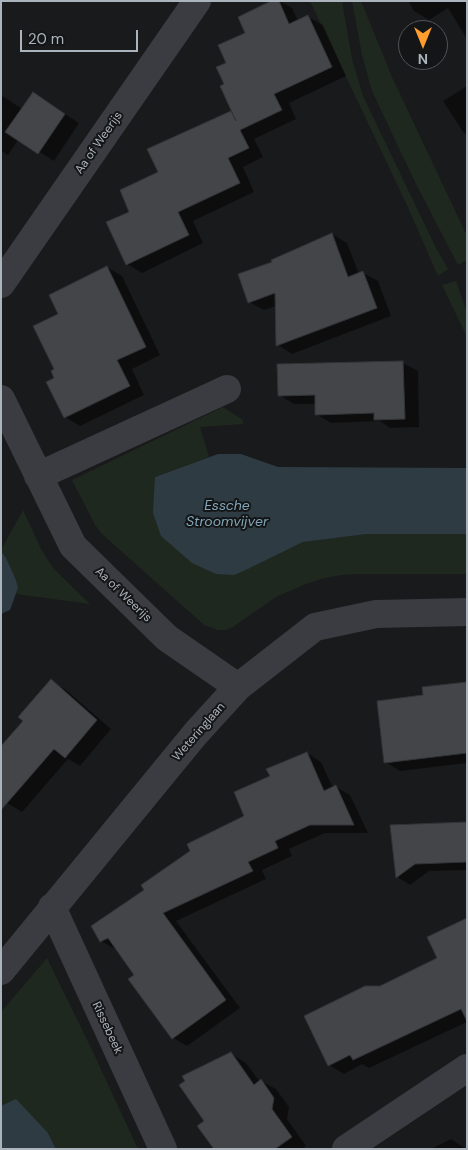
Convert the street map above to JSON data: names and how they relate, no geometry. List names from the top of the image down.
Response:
{
  "streets": {
    "street": ["Aa of Weerijs", "Weteringlaan", "Rissebeek"]
  },
  "crossings": [
    ["Aa of Weerijs", "Weteringlaan"],
    ["Weteringlaan", "Rissebeek"]
  ],
  "water": ["Essche Stroomvijver"],
  "scale_bar": "20 m",
  "north": "bottom"
}
